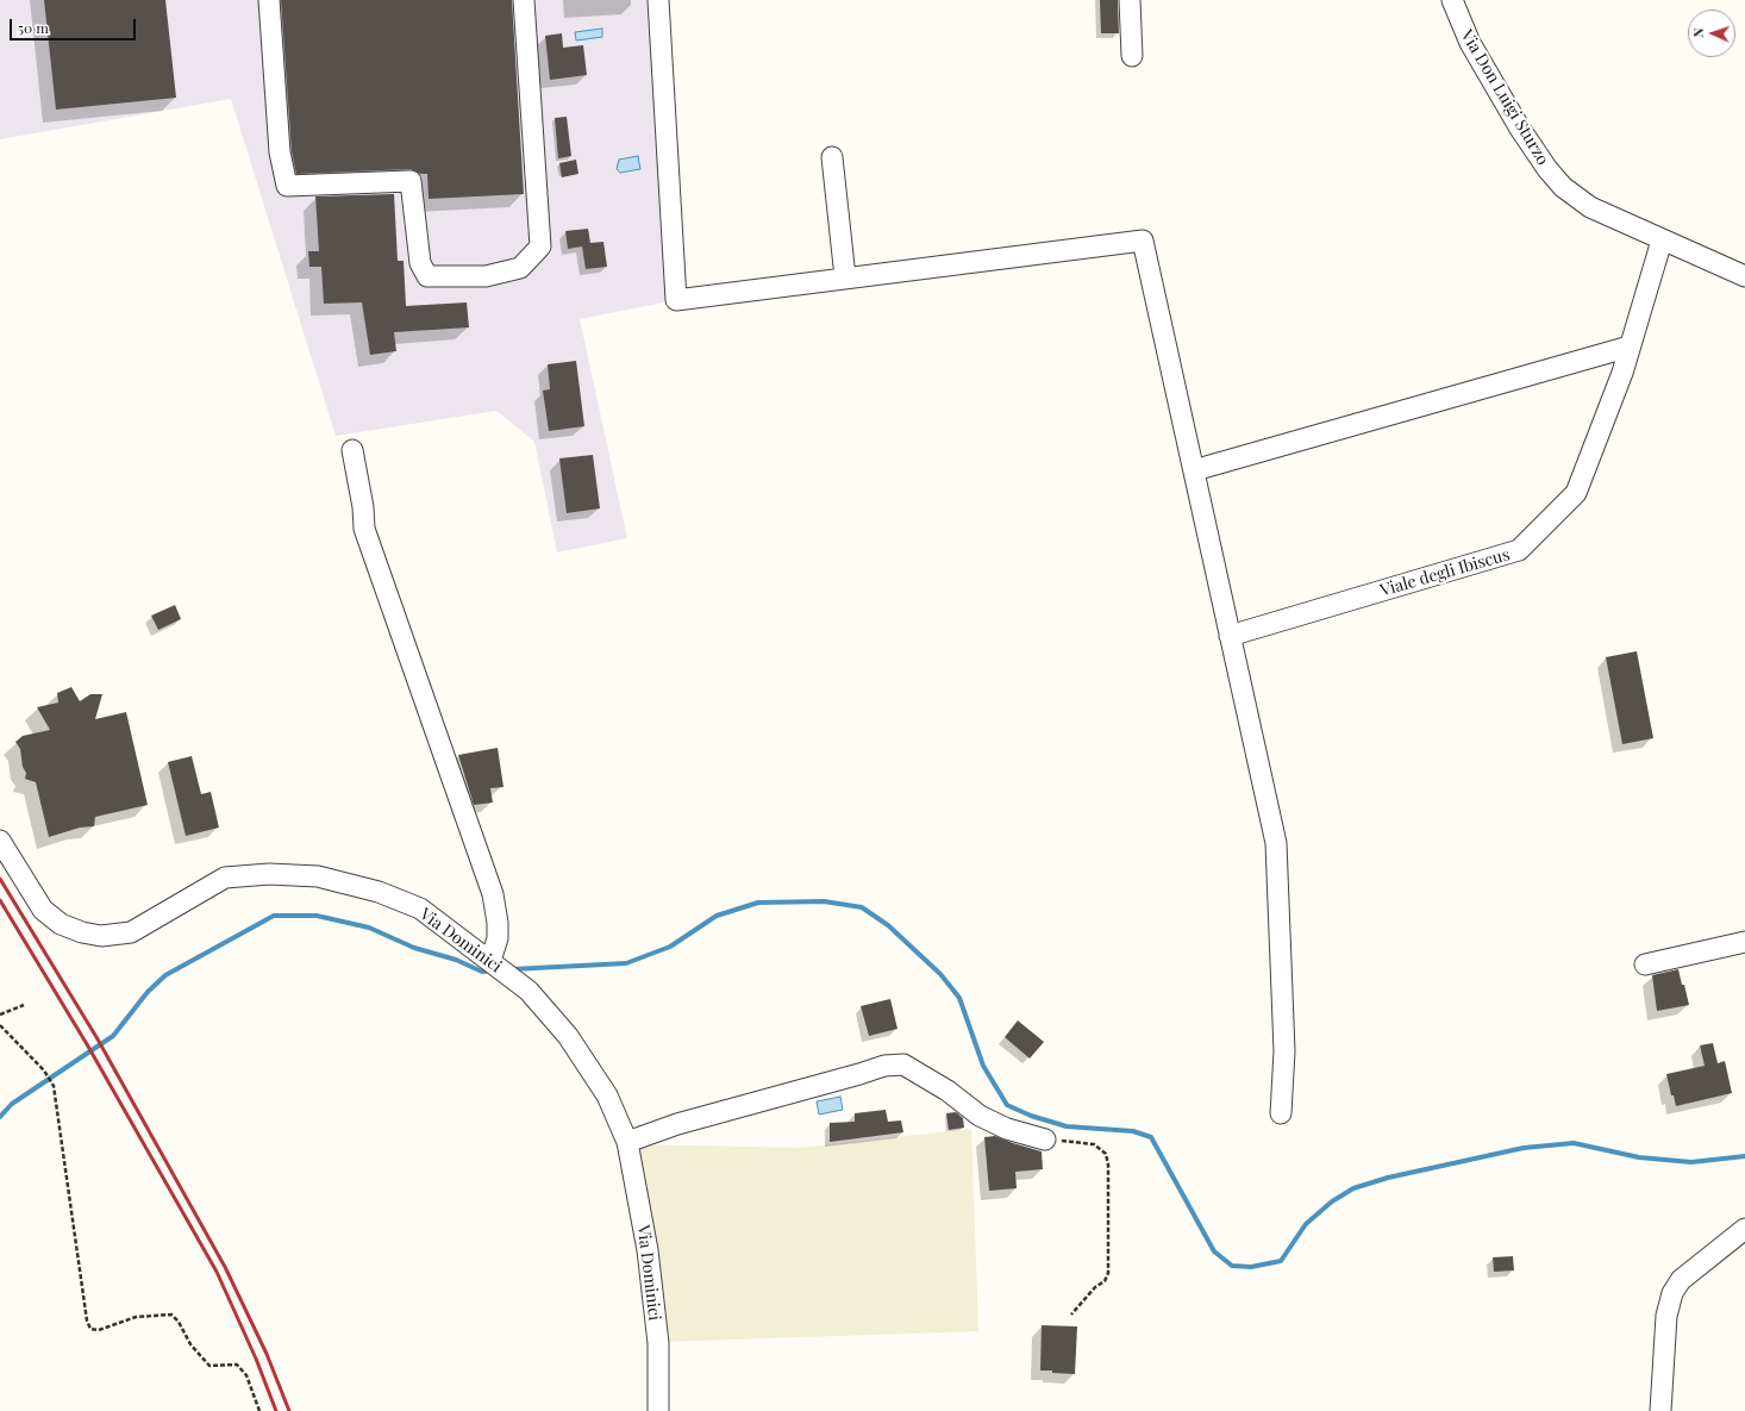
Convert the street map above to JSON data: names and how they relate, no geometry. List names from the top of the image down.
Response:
{
  "streets": {
    "street": ["Via Don Luigi Sturzo", "Viale degli Ibiscus", "Via Dominici"]
  },
  "crossings": [
    ["Via Don Luigi Sturzo", "Viale degli Ibiscus"]
  ],
  "scale_bar": "50 m",
  "north": "left"
}
